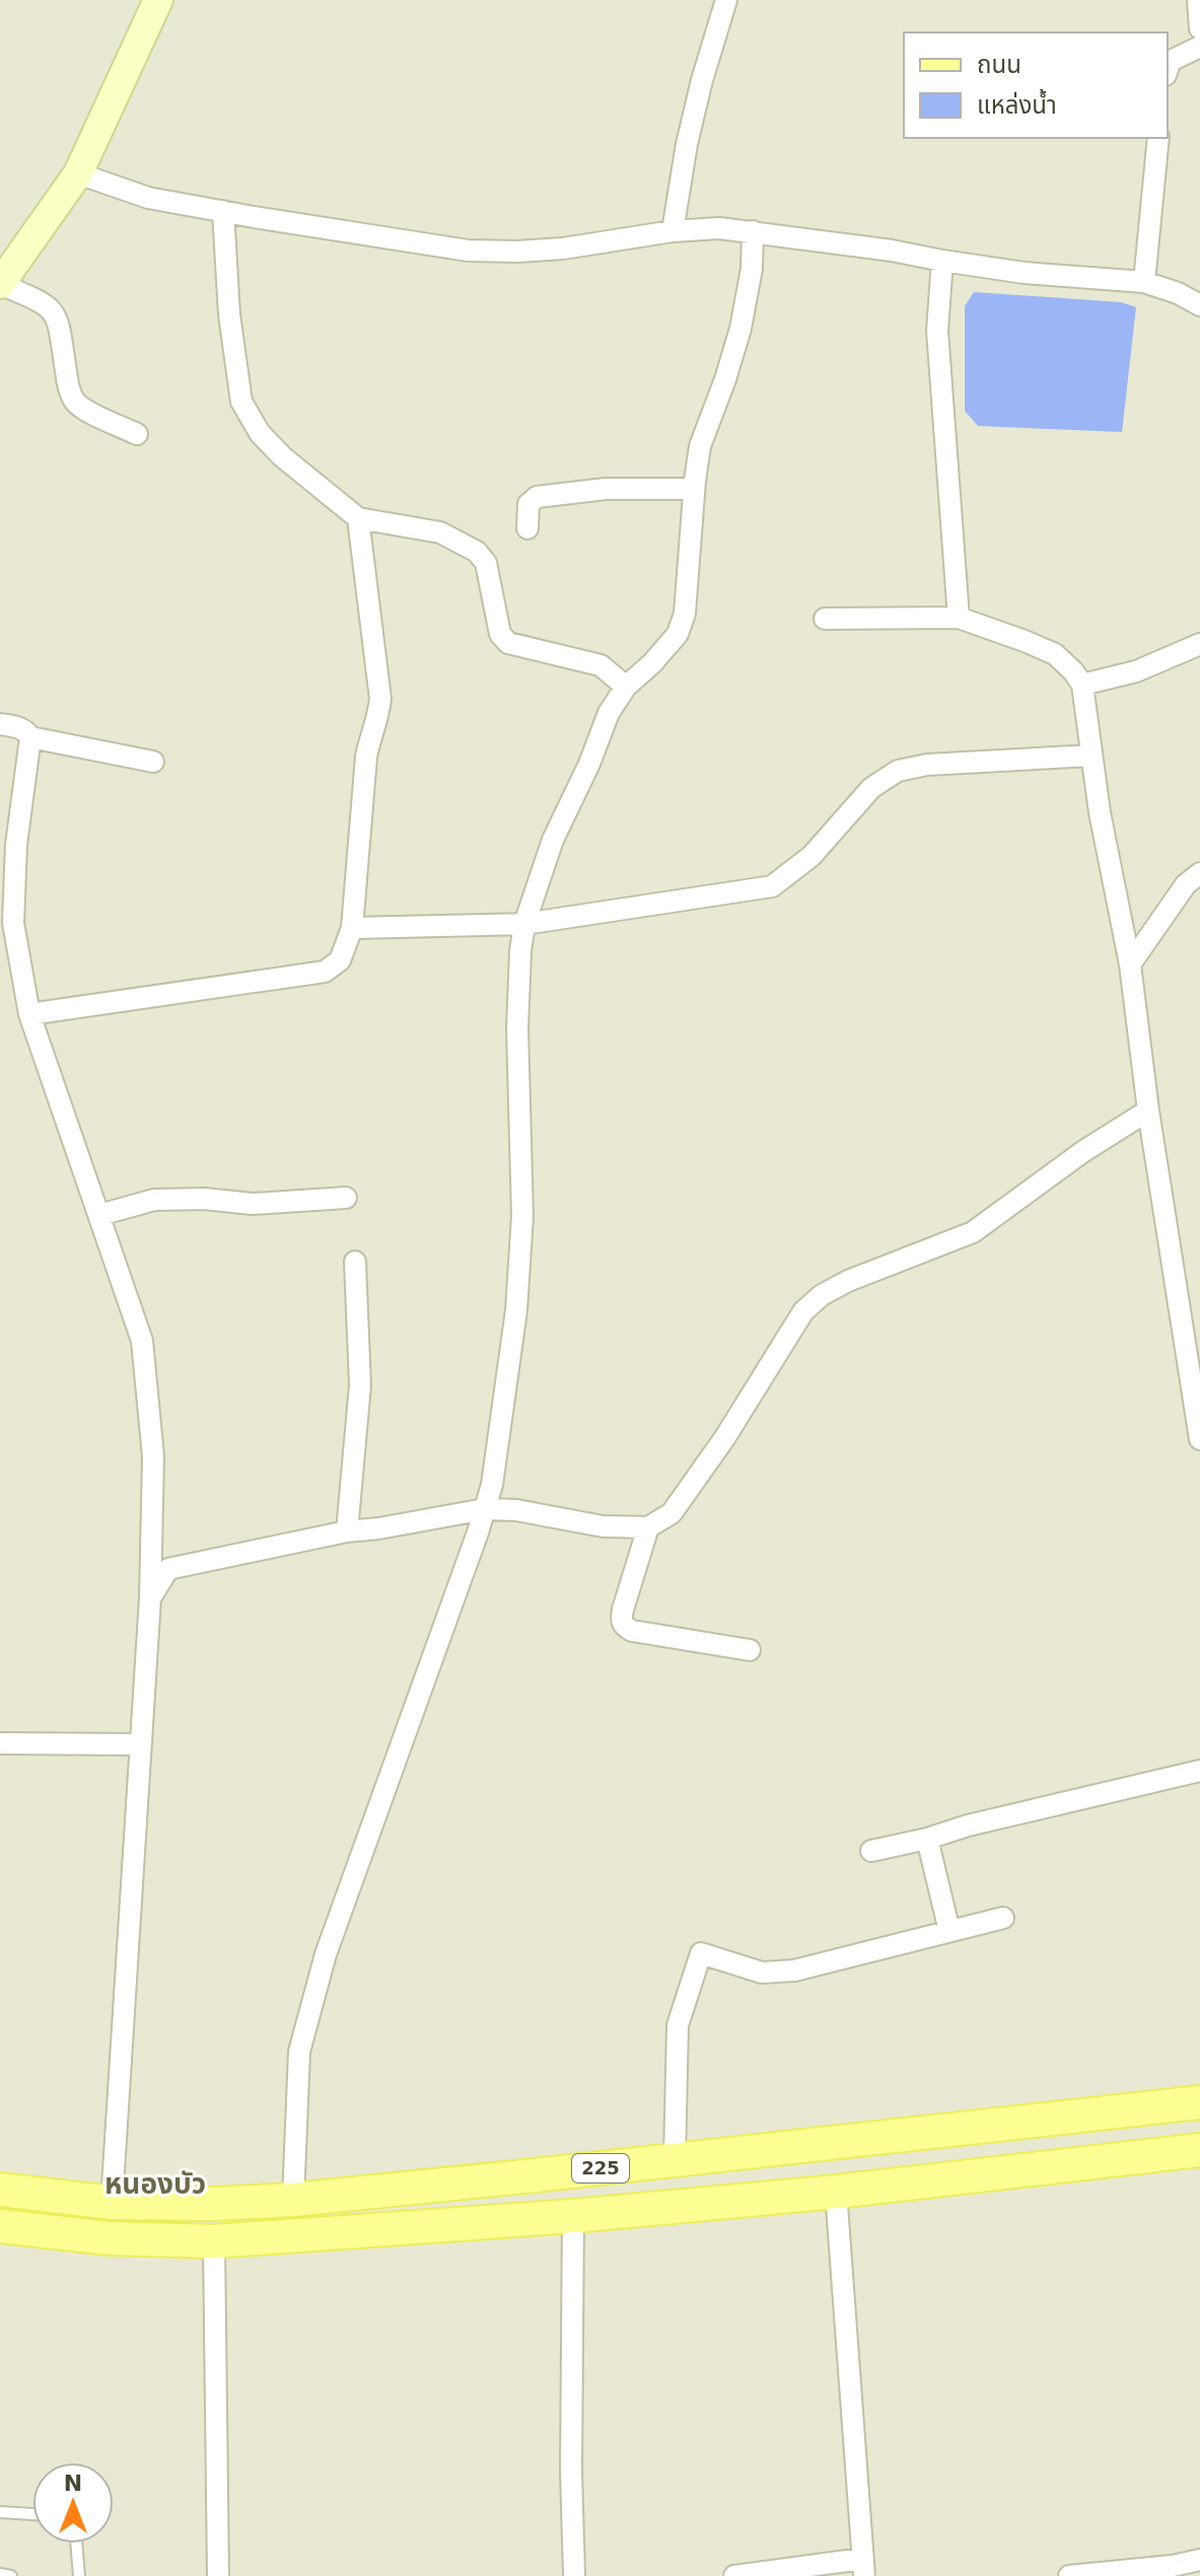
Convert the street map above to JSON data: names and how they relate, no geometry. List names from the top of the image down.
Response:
{
  "streets": {
    "main road": ["225"]
  },
  "districts": ["หนองบัว"],
  "legend": ["ถนน", "แหล่งน้ำ"],
  "north": "top"
}
